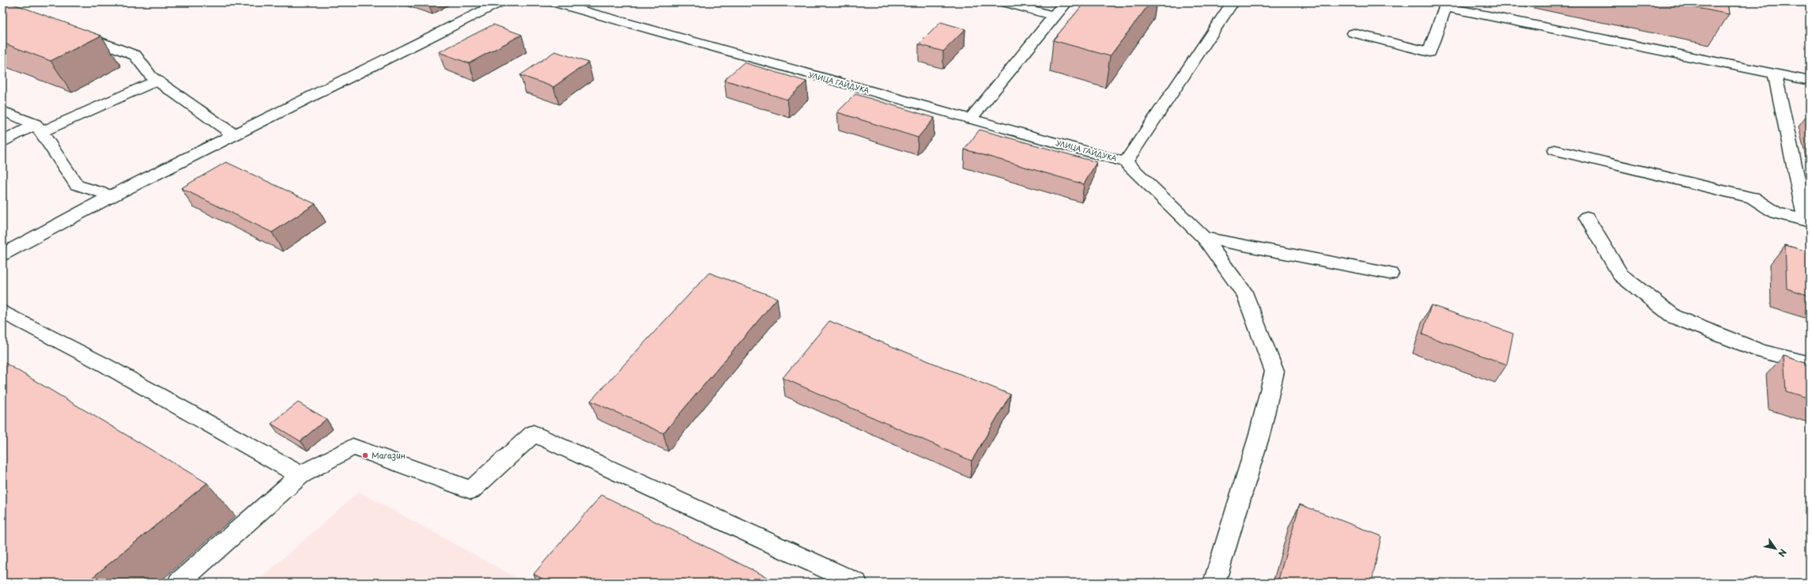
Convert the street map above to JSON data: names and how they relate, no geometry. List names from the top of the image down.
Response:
{
  "streets": {
    "street": ["УЛИЦА ГАЙДУКА"]
  },
  "places": ["Магазин"],
  "north": "bottom right"
}
